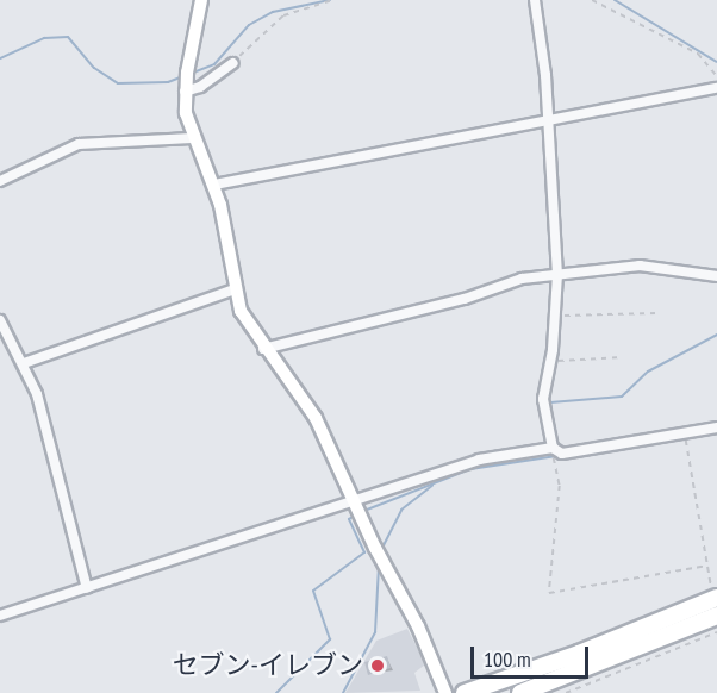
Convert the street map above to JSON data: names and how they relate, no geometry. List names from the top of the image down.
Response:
{
  "places": ["セブン-イレブン"],
  "scale_bar": "100 m"
}
